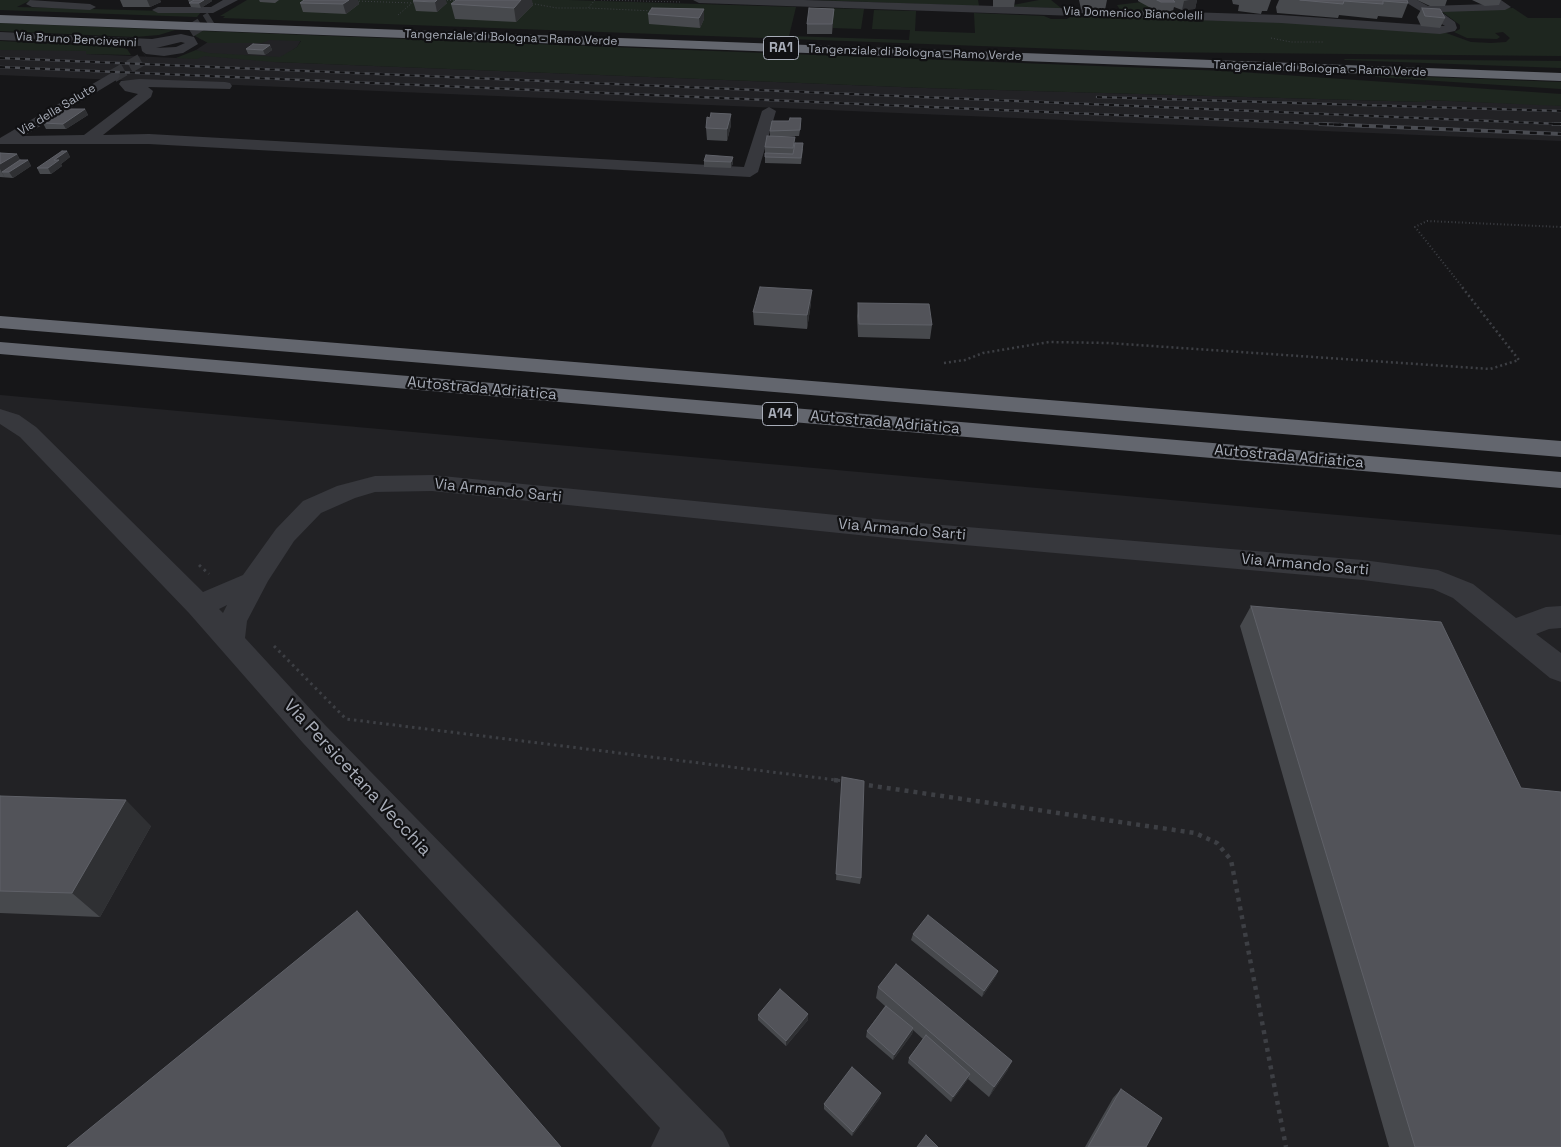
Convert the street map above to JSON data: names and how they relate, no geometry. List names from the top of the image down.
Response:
{
  "streets": {
    "highway": [
      "Tangenziale di Bologna - Ramo Verde",
      "RA1",
      "Autostrada Adriatica",
      "A14"
    ],
    "street": [
      "Via Domenico Biancolelli",
      "Via Bruno Bencivenni",
      "Via della Salute",
      "Via Armando Sarti",
      "Via Persicetana Vecchia"
    ]
  },
  "crossings": [
    ["Via Armando Sarti", "Via Persicetana Vecchia"]
  ]
}
